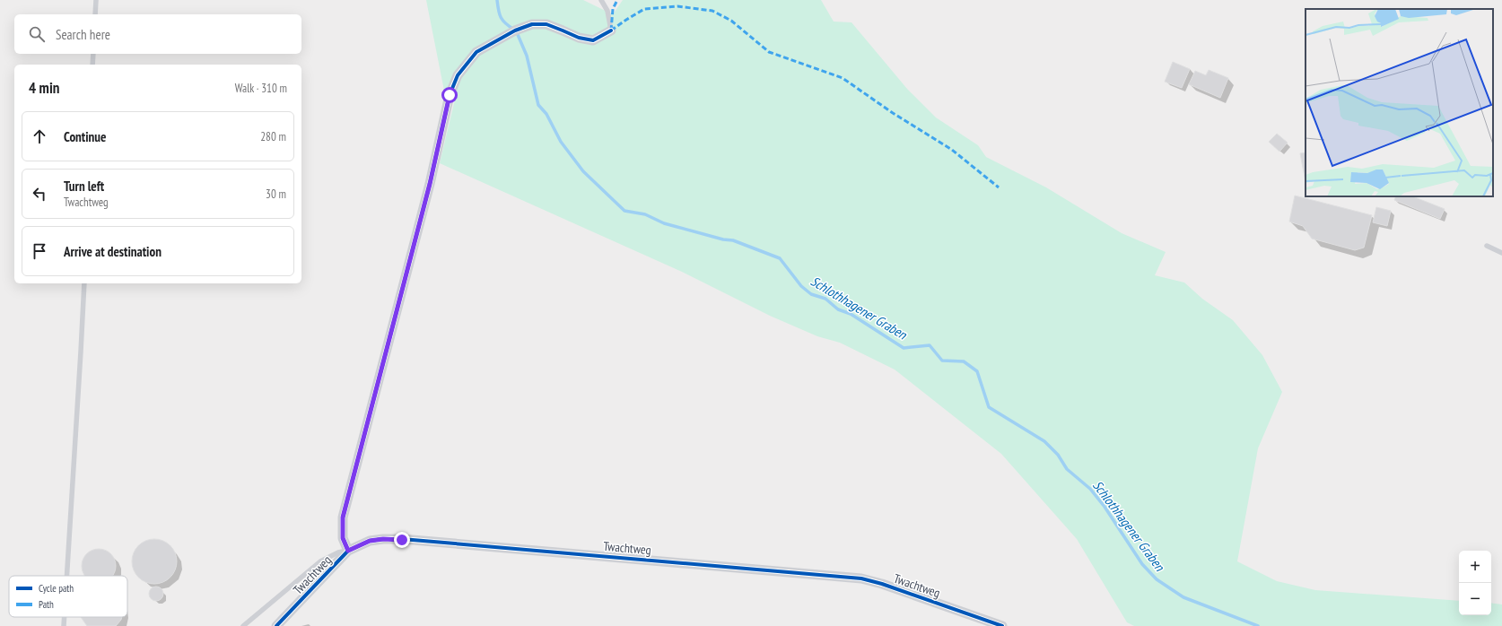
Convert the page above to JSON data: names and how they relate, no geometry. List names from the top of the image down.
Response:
{
  "streets": {
    "street": ["Twachtweg"]
  },
  "water": ["Schlothhagener Graben"],
  "legend": ["Cycle path", "Path"],
  "page": {
    "search": "Search here",
    "heading": ["4 min", "Walk · 310 m"],
    "list": [
      ["Continue", "280 m"],
      ["Turn left", "Twachtweg", "30 m"],
      "Arrive at destination"
    ],
    "map_buttons": ["+", "−"]
  }
}
